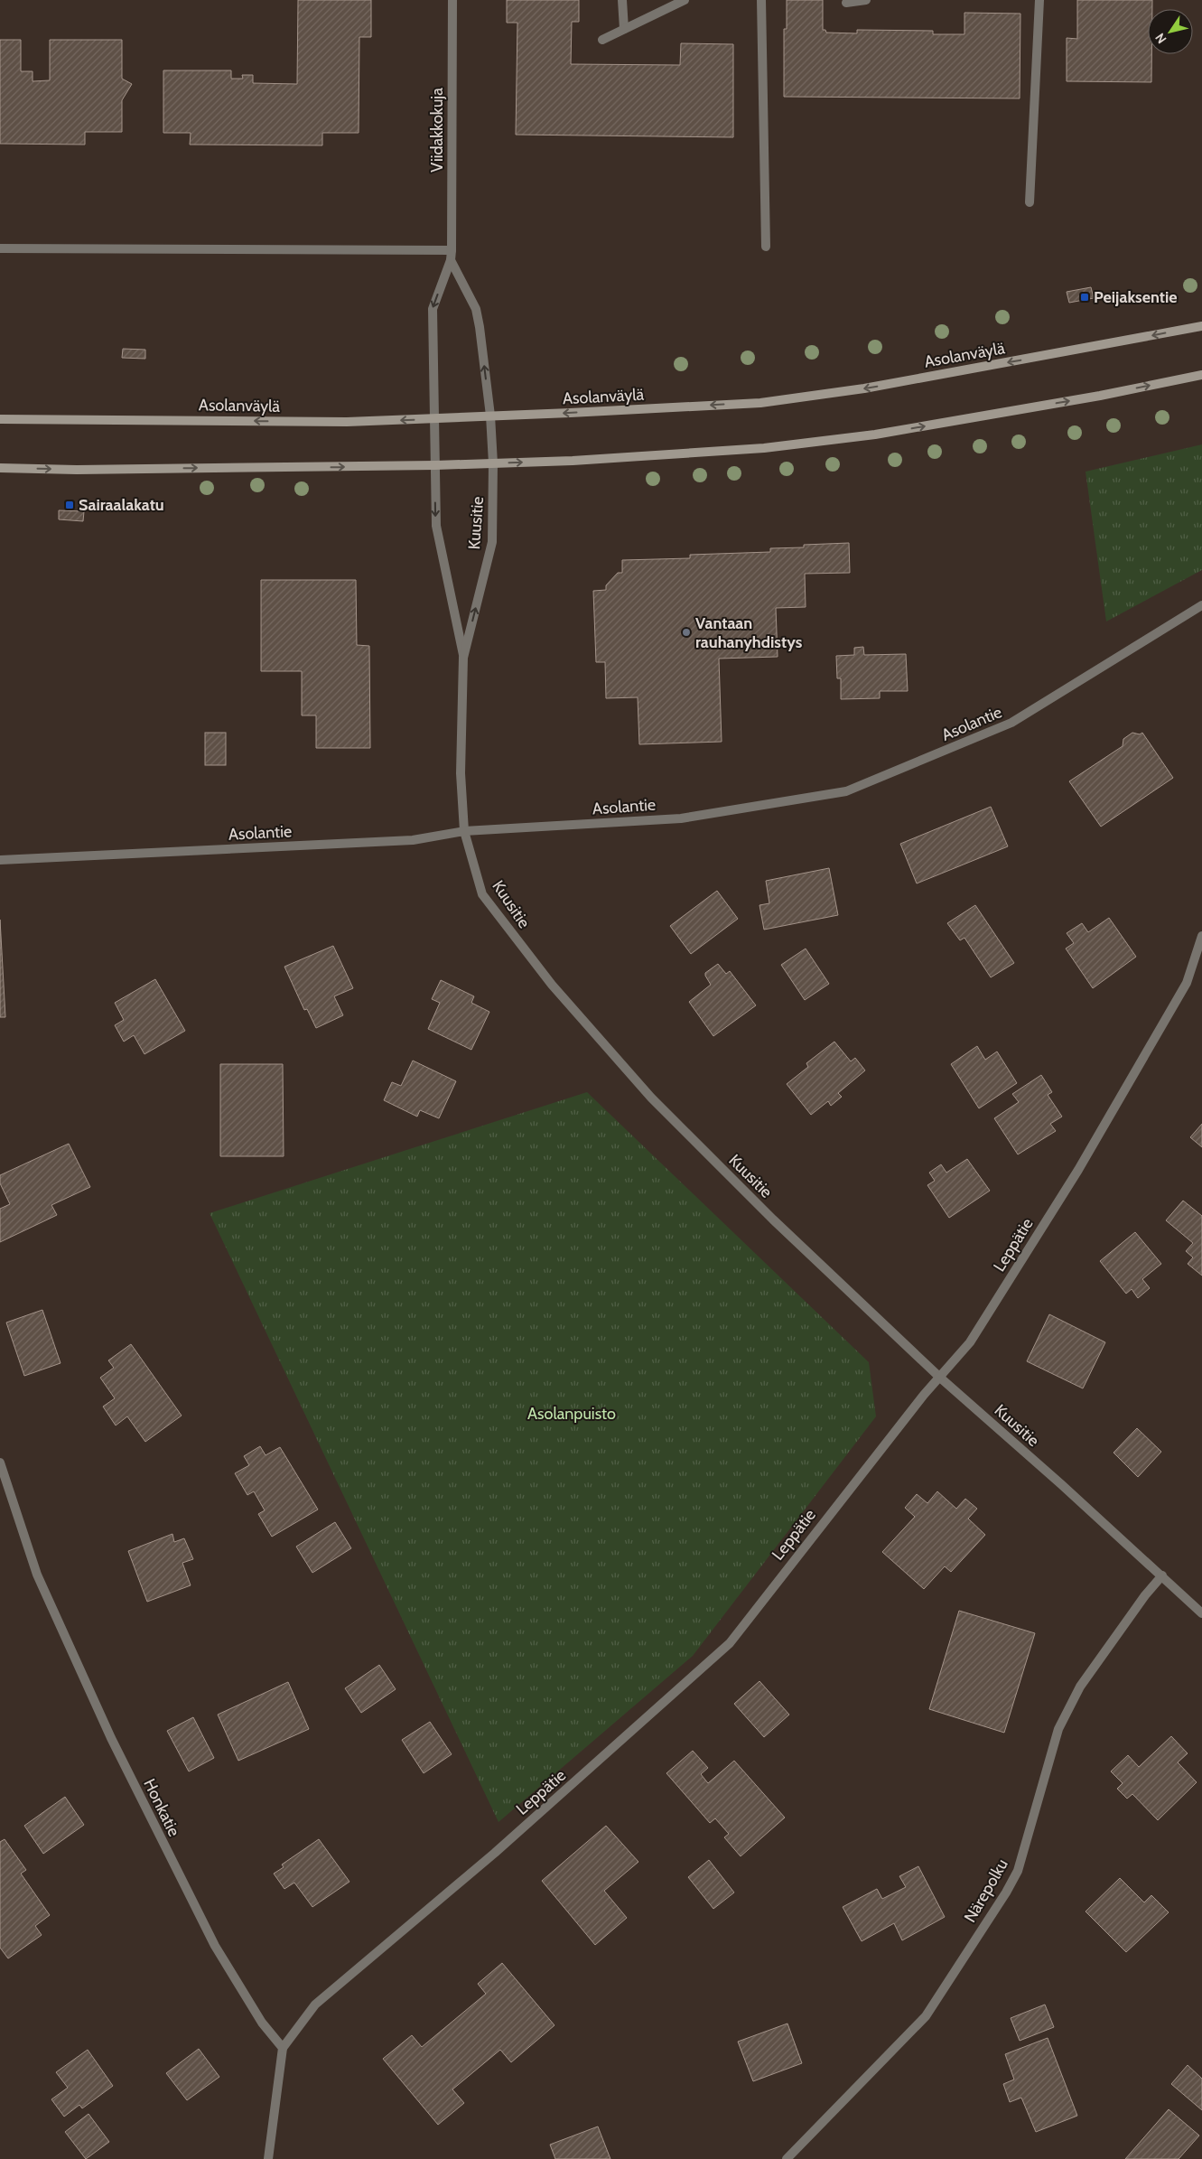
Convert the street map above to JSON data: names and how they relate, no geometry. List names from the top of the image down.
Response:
{
  "streets": {
    "main road": ["Asolanväylä"],
    "street": [
      "Viidakkokuja",
      "Kuusitie",
      "Asolantie",
      "Leppätie",
      "Honkatie",
      "Närepolku"
    ]
  },
  "crossings": [
    ["Viidakkokuja", "Asolanväylä"],
    ["Viidakkokuja", "Kuusitie"],
    ["Asolanväylä", "Kuusitie"],
    ["Kuusitie", "Asolantie"],
    ["Kuusitie", "Leppätie"],
    ["Kuusitie", "Närepolku"],
    ["Leppätie", "Honkatie"]
  ],
  "parks": ["Asolanpuisto"],
  "places": {
    "transit": ["Peijaksentie", "Sairaalakatu"],
    "other": ["Vantaan rauhanyhdistys"]
  },
  "north": "bottom left"
}
